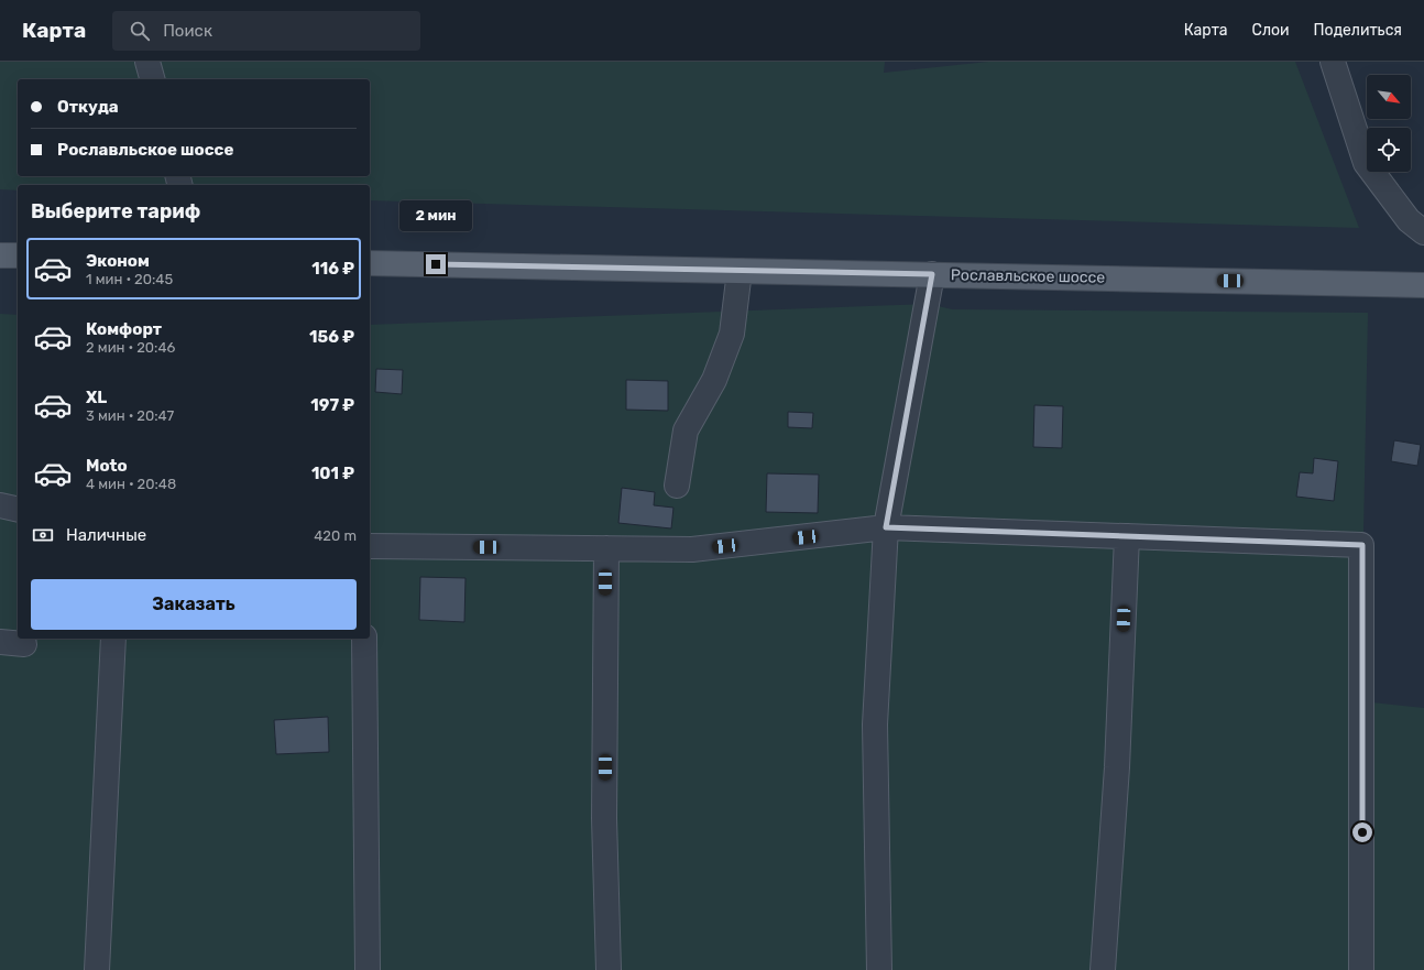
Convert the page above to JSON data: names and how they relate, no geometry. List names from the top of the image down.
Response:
{
  "streets": {
    "main road": ["Рославльское шоссе"]
  },
  "north": "bottom right",
  "page": {
    "header": "Карта",
    "search": "Поиск",
    "nav": ["Карта", "Слои", "Поделиться"],
    "banner": ["Откуда", "Рославльское шоссе"],
    "heading": "Выберите тариф",
    "bubble": "2 мин",
    "list": [
      {
        "name": "Эконом",
        "note": "1 мин · 20:45",
        "value": "116 ₽"
      },
      {
        "name": "Комфорт",
        "note": "2 мин · 20:46",
        "value": "156 ₽"
      },
      {
        "name": "XL",
        "note": "3 мин · 20:47",
        "value": "197 ₽"
      },
      {
        "name": "Moto",
        "note": "4 мин · 20:48",
        "value": "101 ₽"
      }
    ],
    "pay": ["Наличные", "420 m"],
    "buttons": "Заказать"
  }
}
